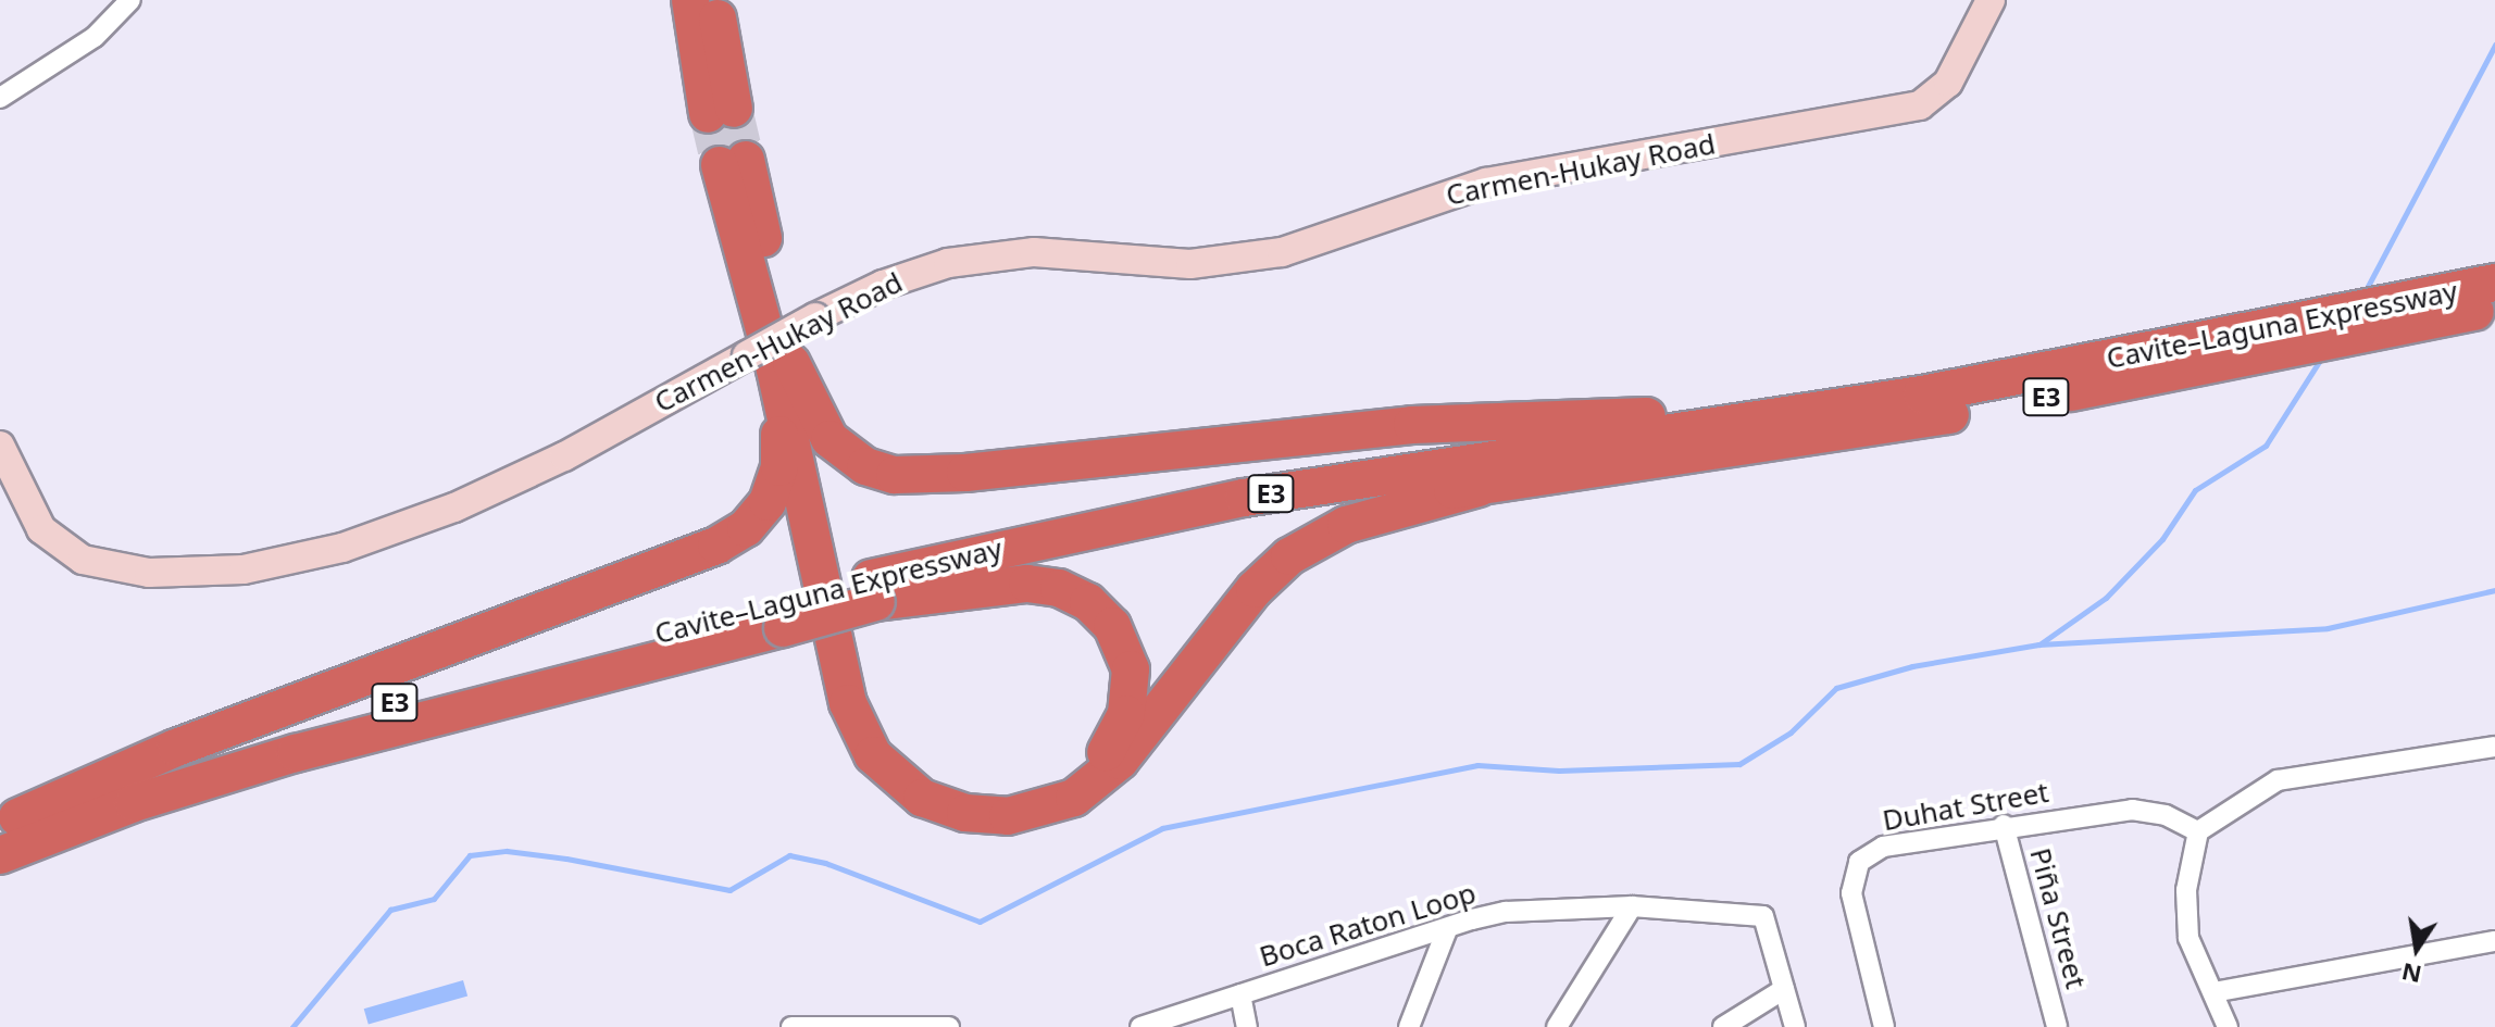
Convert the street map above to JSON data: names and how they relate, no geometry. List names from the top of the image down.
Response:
{
  "streets": {
    "highway": ["Cavite–Laguna Expressway", "E3"],
    "street": [
      "Carmen-Hukay Road",
      "Duhat Street",
      "Piña Street",
      "Boca Raton Loop"
    ]
  },
  "crossings": [
    ["Cavite–Laguna Expressway", "E3"],
    ["Duhat Street", "Piña Street"]
  ],
  "north": "bottom"
}
